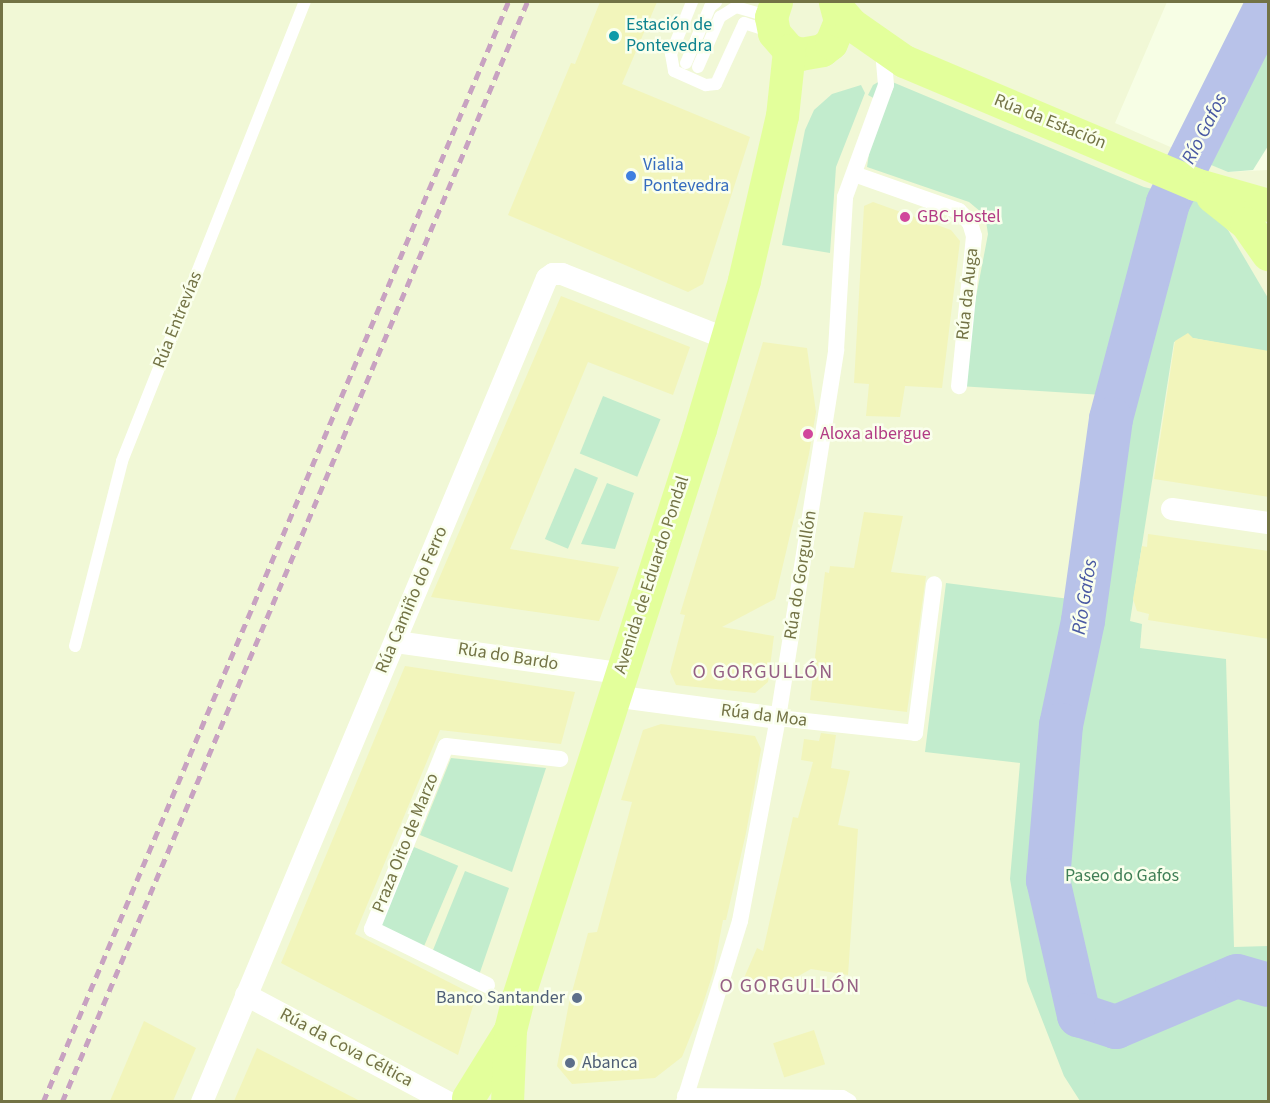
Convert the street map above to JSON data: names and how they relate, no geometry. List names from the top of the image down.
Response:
{
  "streets": {
    "main road": ["Rúa da Estación", "Avenida de Eduardo Pondal"],
    "street": [
      "Rúa da Auga",
      "Rúa do Gorgullón",
      "Rúa Camiño do Ferro",
      "Rúa do Bardo",
      "Rúa da Moa",
      "Praza Oito de Marzo",
      "Rúa da Cova Céltica"
    ],
    "lane": ["Rúa Entrevías"]
  },
  "crossings": [
    ["Rúa da Estación", "Avenida de Eduardo Pondal"],
    ["Rúa da Estación", "Rúa do Gorgullón"],
    ["Rúa da Auga", "Rúa do Gorgullón"],
    ["Avenida de Eduardo Pondal", "Rúa Camiño do Ferro"],
    ["Avenida de Eduardo Pondal", "Rúa do Bardo"],
    ["Avenida de Eduardo Pondal", "Rúa da Moa"],
    ["Avenida de Eduardo Pondal", "Rúa da Cova Céltica"],
    ["Rúa do Gorgullón", "Rúa da Moa"],
    ["Rúa Camiño do Ferro", "Rúa do Bardo"],
    ["Rúa Camiño do Ferro", "Rúa da Cova Céltica"],
    ["Rúa do Bardo", "Rúa da Moa"]
  ],
  "districts": ["O GORGULLÓN", "O GORGULLÓN"],
  "water": ["Río Gafos"],
  "parks": ["Paseo do Gafos"],
  "places": [
    "Estación de Pontevedra",
    "Vialia Pontevedra",
    "GBC Hostel",
    "Aloxa albergue",
    "Banco Santander",
    "Abanca"
  ]
}
